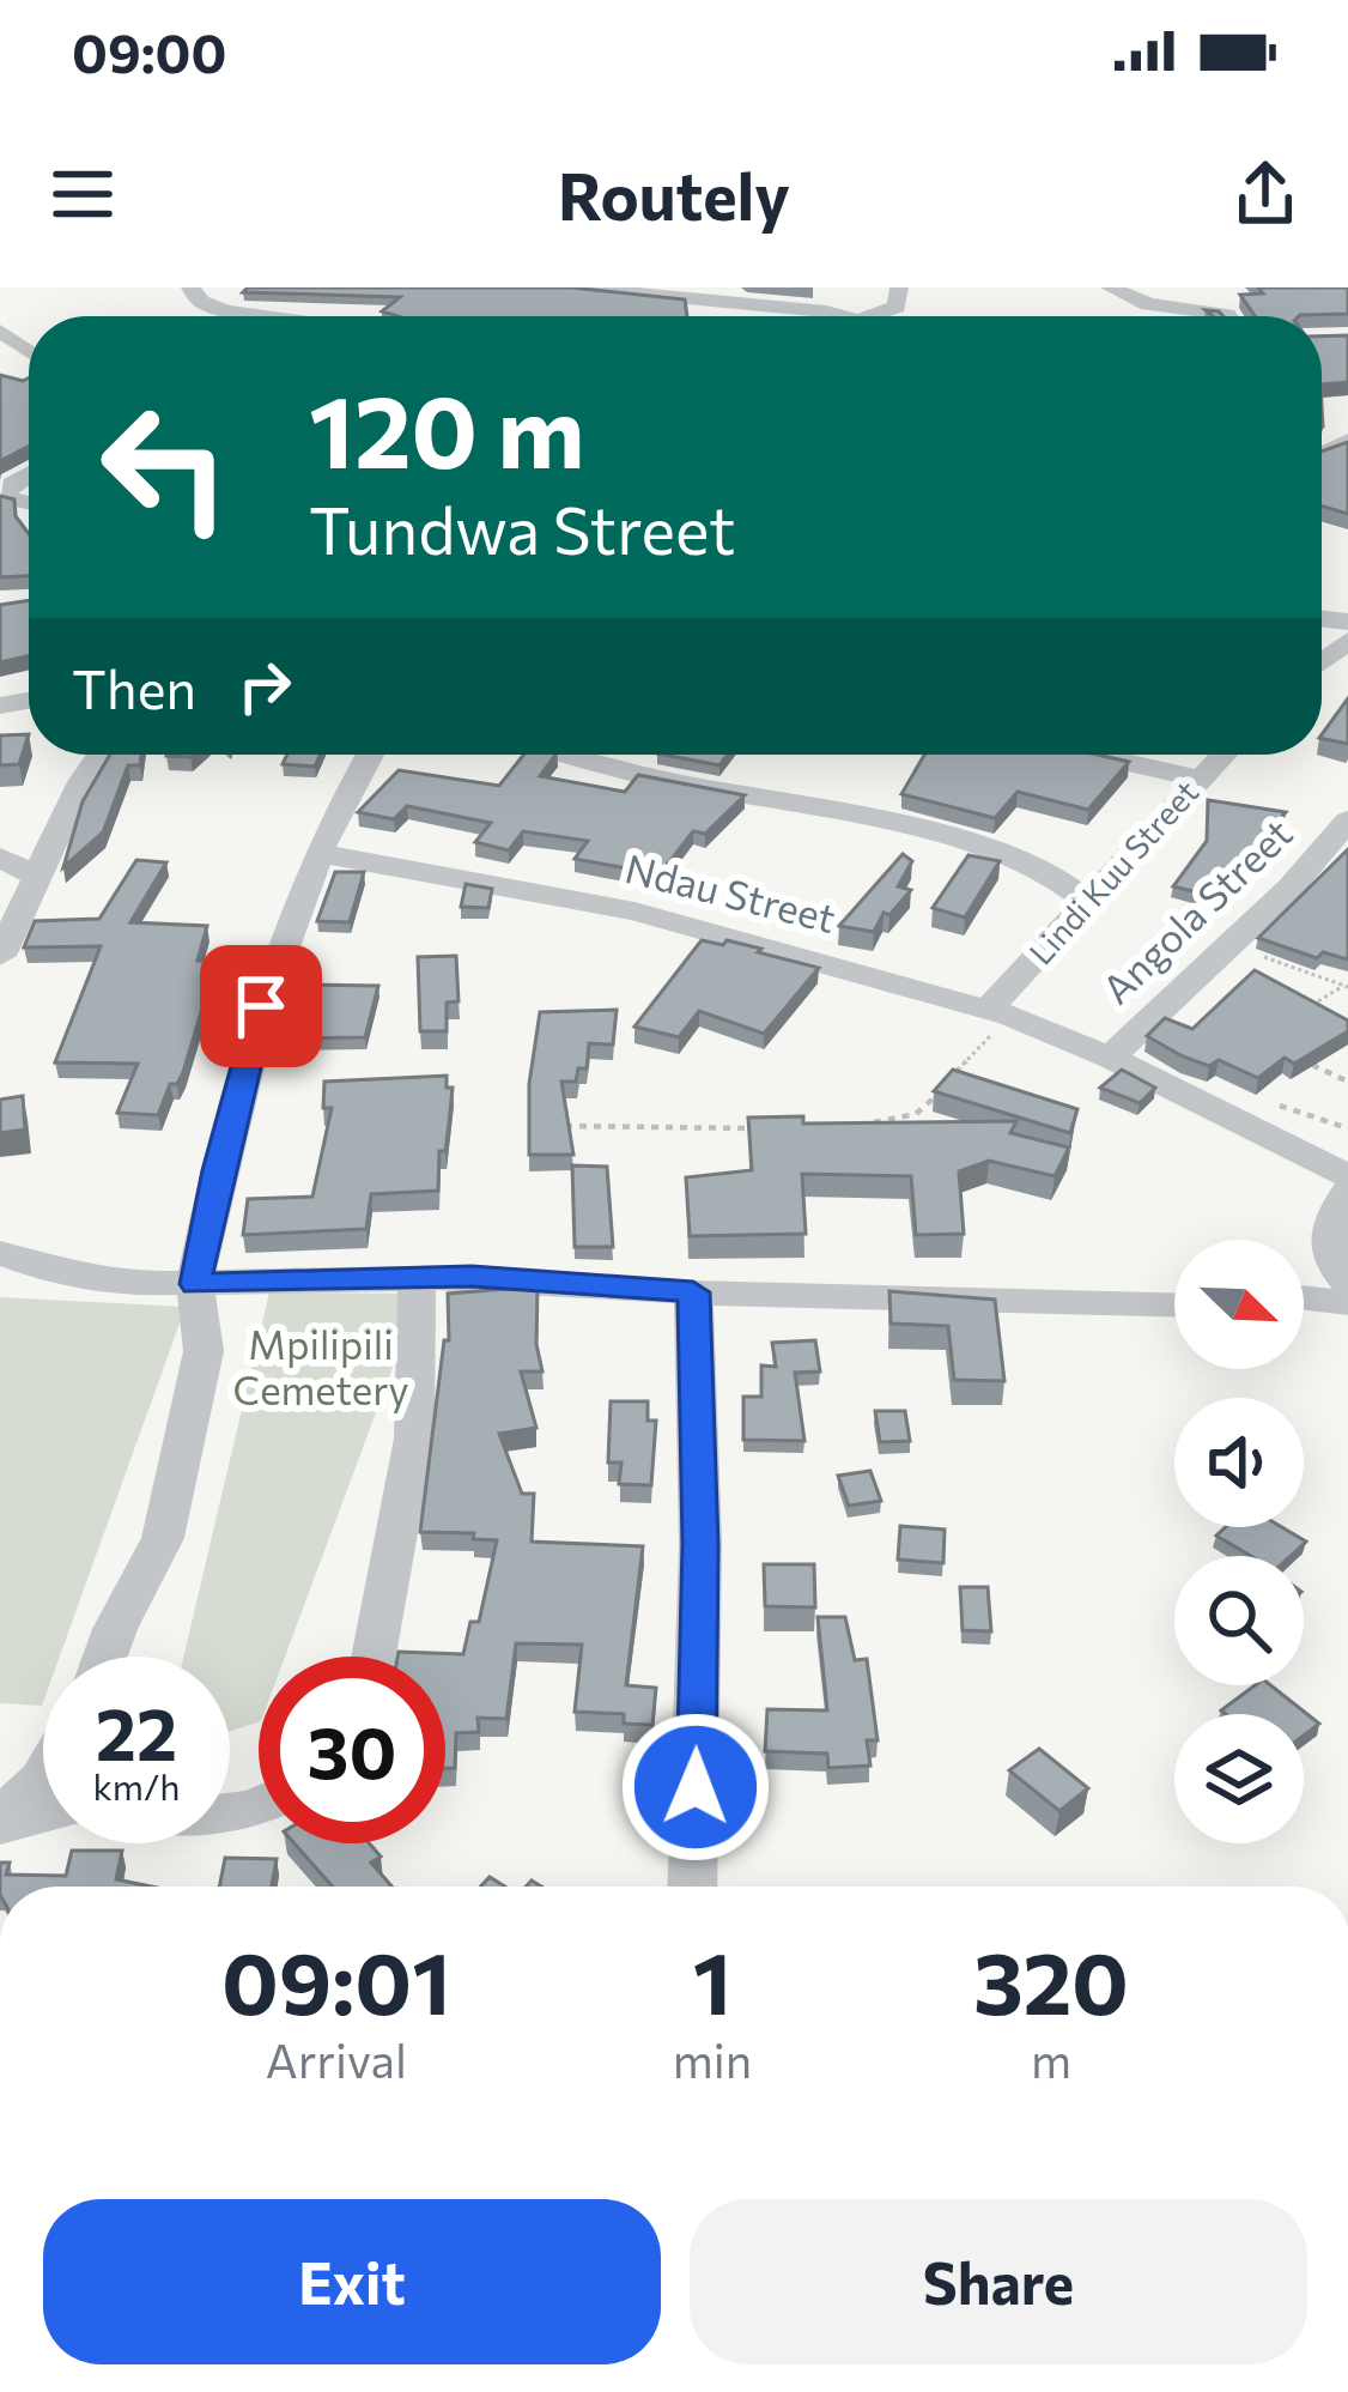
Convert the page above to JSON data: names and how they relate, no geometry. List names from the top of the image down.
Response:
{
  "streets": {
    "street": ["Lindi Kuu Street", "Ndau Street", "Angola Street"]
  },
  "crossings": [
    ["Lindi Kuu Street", "Ndau Street"],
    ["Ndau Street", "Angola Street"]
  ],
  "parks": ["Mpilipili Cemetery"],
  "north": "bottom right",
  "page": {
    "status": "09:00",
    "header": "Routely",
    "turn": ["120 m", "Tundwa Street"],
    "then": "Then",
    "speed": "22 km/h",
    "limit": "30",
    "eta": [
      "09:01",
      "Arrival",
      "1",
      "min",
      "320",
      "m"
    ],
    "buttons": ["Exit", "Share"]
  }
}
